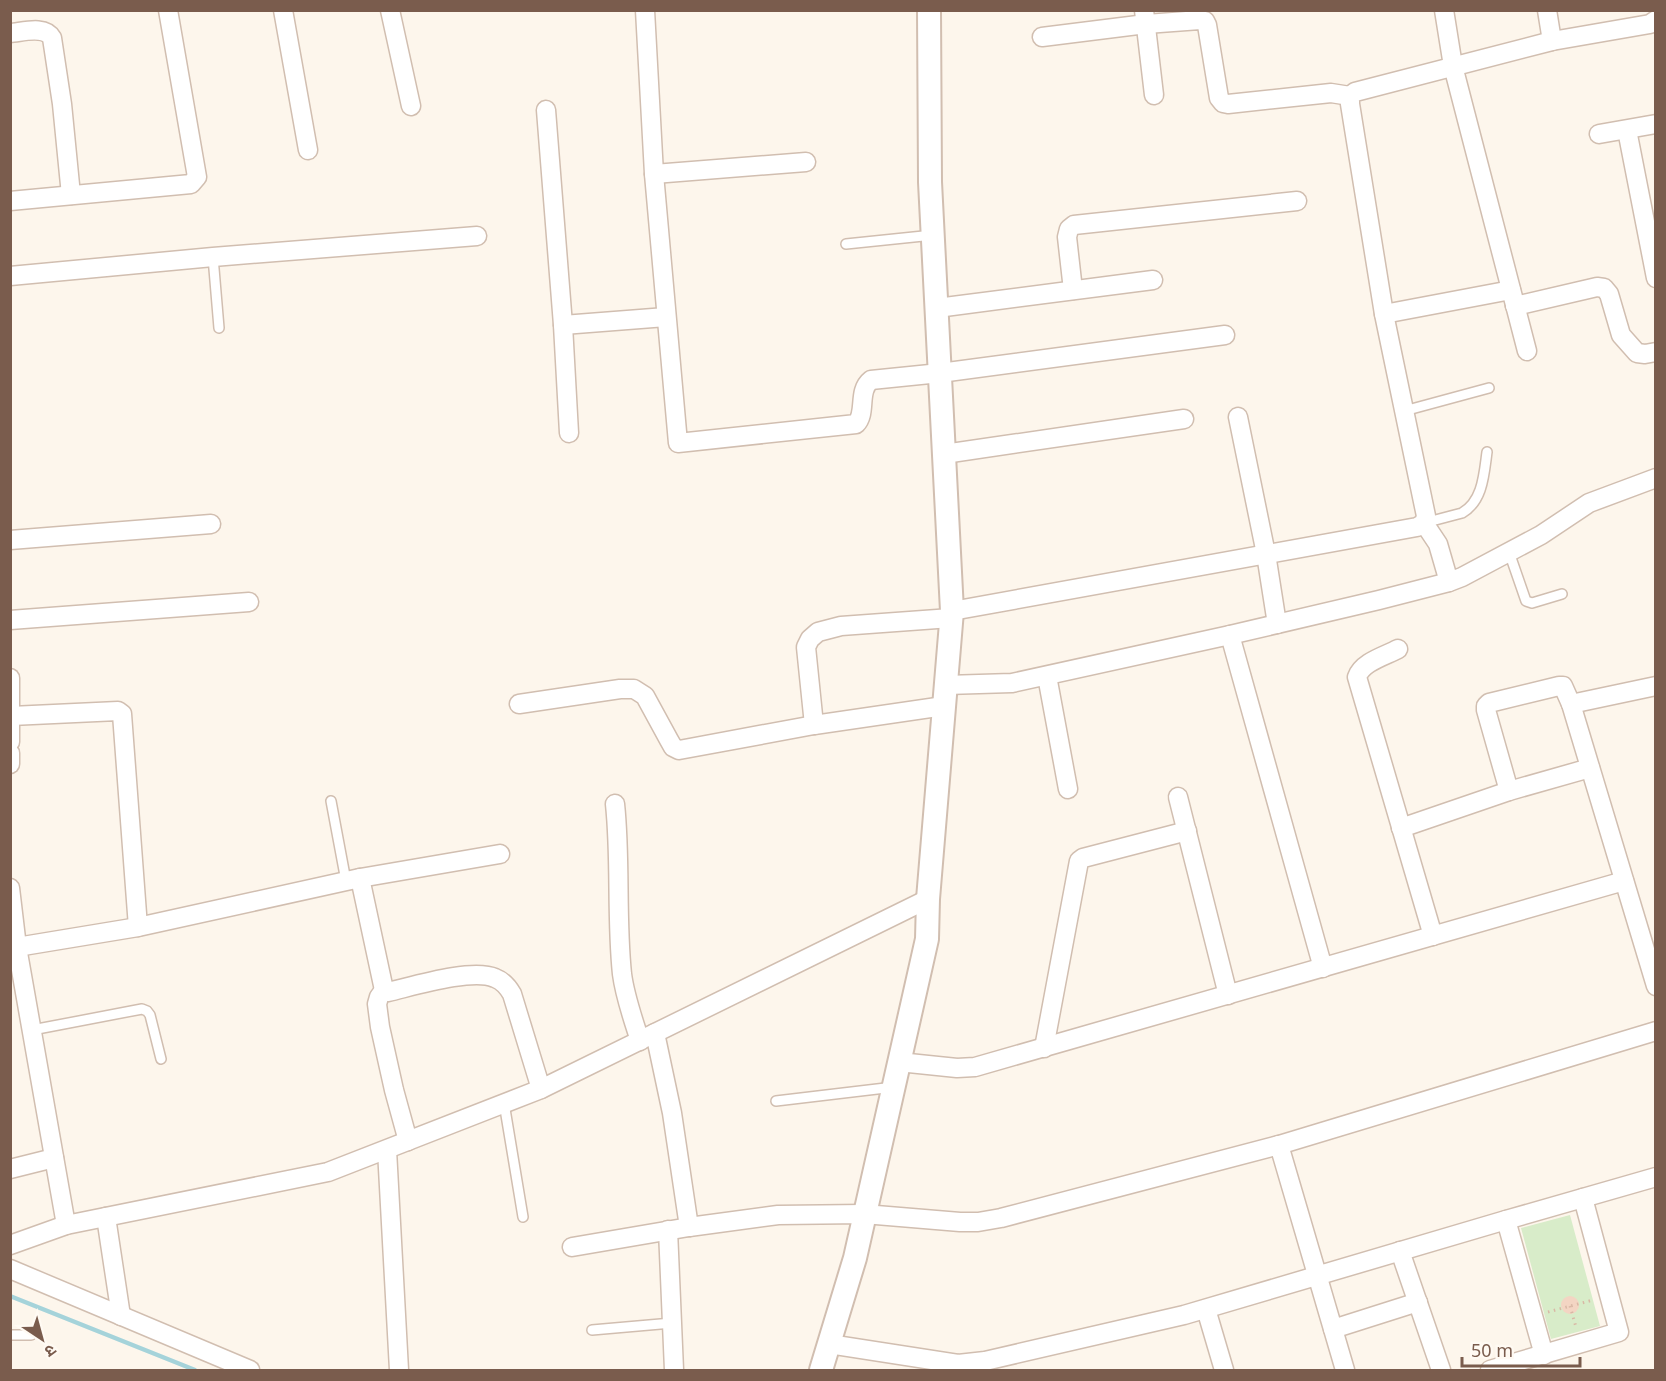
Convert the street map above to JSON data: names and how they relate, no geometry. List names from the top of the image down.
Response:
{
  "scale_bar": "50 m",
  "north": "bottom right"
}
